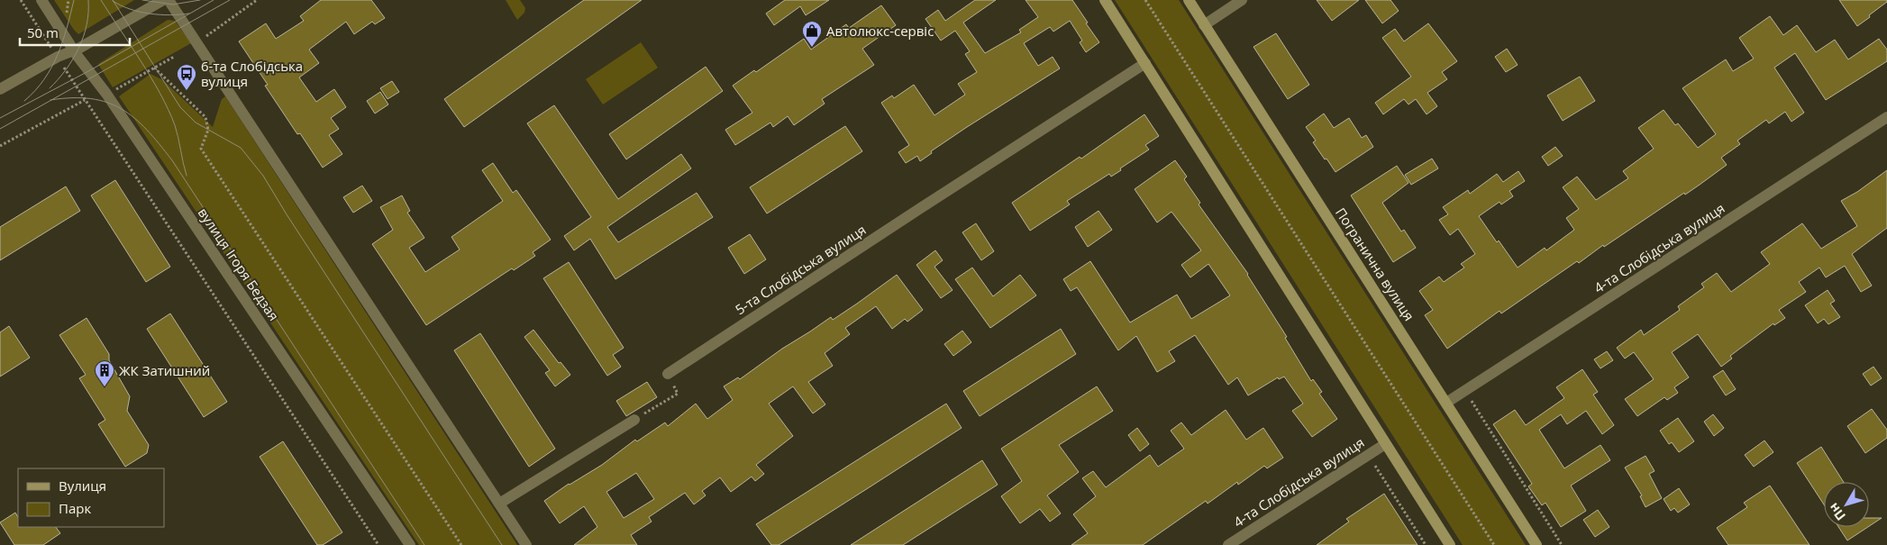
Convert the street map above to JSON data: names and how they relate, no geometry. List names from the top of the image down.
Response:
{
  "streets": {
    "main road": ["Погранична вулиця"],
    "street": ["4-та Слобідська вулиця", "вулиця Ігоря Бедзая", "5-та Слобідська вулиця"]
  },
  "crossings": [
    ["4-та Слобідська вулиця", "Погранична вулиця"]
  ],
  "places": {
    "shop": ["Автолюкс-сервіс"],
    "bus stop": ["6-та Слобідська вулиця"],
    "building": ["ЖК Затишний"]
  },
  "legend": ["Вулиця", "Парк"],
  "scale_bar": "50 m",
  "north": "bottom left"
}
